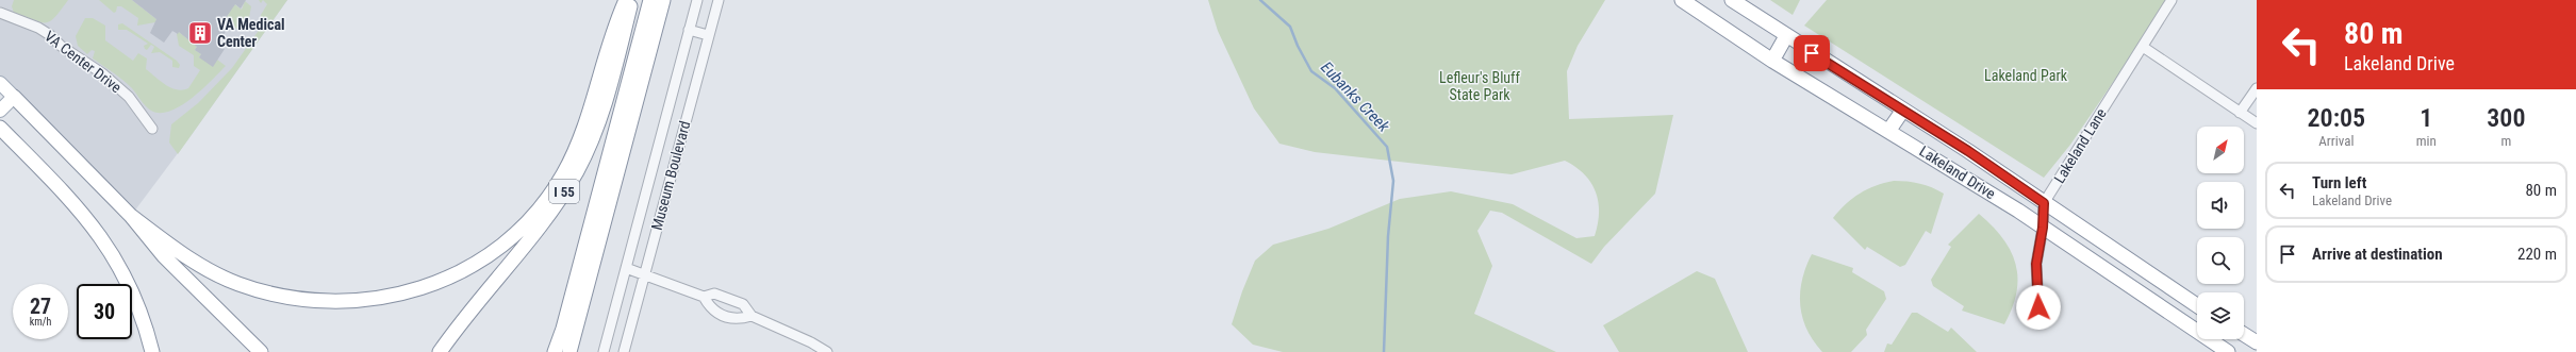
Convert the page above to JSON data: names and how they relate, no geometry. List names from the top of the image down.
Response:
{
  "streets": {
    "highway": ["Lakeland Drive", "I 55"],
    "street": ["VA Center Drive", "Lakeland Lane", "Museum Boulevard"]
  },
  "crossings": [
    ["Lakeland Lane", "Lakeland Drive"]
  ],
  "water": ["Eubanks Creek"],
  "parks": ["Lakeland Park", "Lefleur's Bluff State Park"],
  "places": {
    "building": ["VA Medical Center"]
  },
  "north": "top right",
  "page": {
    "turn": ["80 m", "Lakeland Drive"],
    "eta": [
      "20:05",
      "Arrival",
      "1",
      "min",
      "300",
      "m"
    ],
    "list": [
      {
        "name": "Turn left",
        "note": "Lakeland Drive",
        "value": "80 m"
      },
      {
        "name": "Arrive at destination",
        "value": "220 m"
      }
    ],
    "speed": "27 km/h",
    "limit": "30"
  }
}
